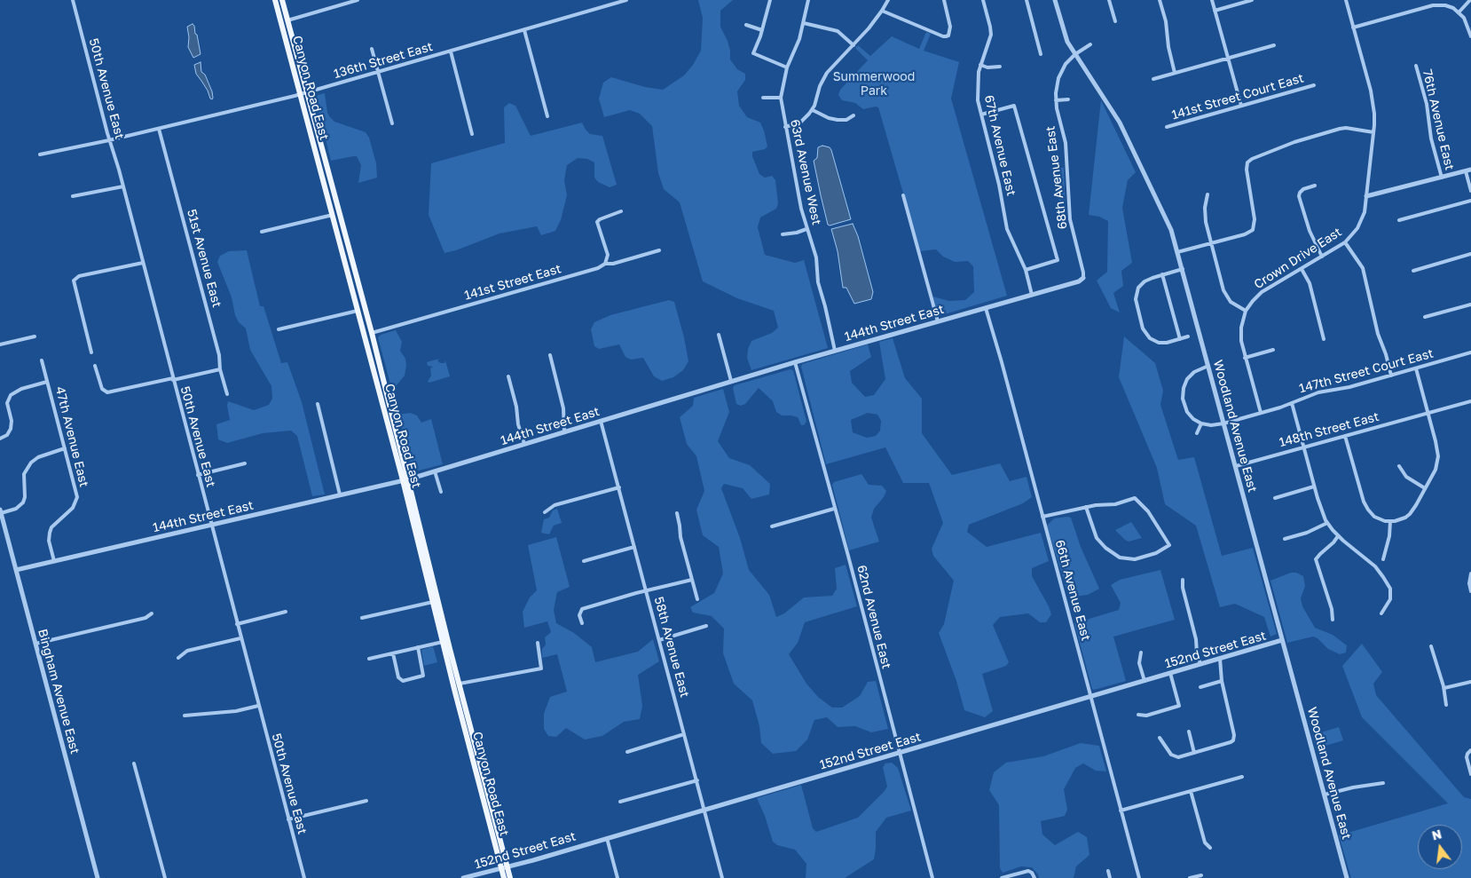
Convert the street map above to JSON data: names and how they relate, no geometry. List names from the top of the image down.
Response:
{
  "streets": {
    "main road": ["Canyon Road East"],
    "street": [
      "136th Street East",
      "50th Avenue East",
      "141st Street Court East",
      "76th Avenue East",
      "67th Avenue East",
      "63rd Avenue West",
      "68th Avenue East",
      "51st Avenue East",
      "Crown Drive East",
      "141st Street East",
      "144th Street East",
      "147th Street Court East",
      "Woodland Avenue East",
      "148th Street East",
      "47th Avenue East",
      "66th Avenue East",
      "62nd Avenue East",
      "58th Avenue East",
      "152nd Street East",
      "Bingham Avenue East"
    ]
  },
  "crossings": [
    ["136th Street East", "Canyon Road East"],
    ["136th Street East", "50th Avenue East"],
    ["136th Street East", "51st Avenue East"],
    ["Canyon Road East", "141st Street East"],
    ["Canyon Road East", "144th Street East"],
    ["Canyon Road East", "152nd Street East"],
    ["50th Avenue East", "144th Street East"],
    ["67th Avenue East", "144th Street East"],
    ["63rd Avenue West", "144th Street East"],
    ["68th Avenue East", "144th Street East"],
    ["68th Avenue East", "Woodland Avenue East"],
    ["144th Street East", "47th Avenue East"],
    ["144th Street East", "66th Avenue East"],
    ["144th Street East", "62nd Avenue East"],
    ["144th Street East", "58th Avenue East"],
    ["144th Street East", "Bingham Avenue East"],
    ["147th Street Court East", "Woodland Avenue East"],
    ["Woodland Avenue East", "148th Street East"],
    ["Woodland Avenue East", "152nd Street East"],
    ["66th Avenue East", "152nd Street East"],
    ["62nd Avenue East", "152nd Street East"],
    ["58th Avenue East", "152nd Street East"]
  ],
  "parks": ["Summerwood Park"],
  "north": "top"
}
